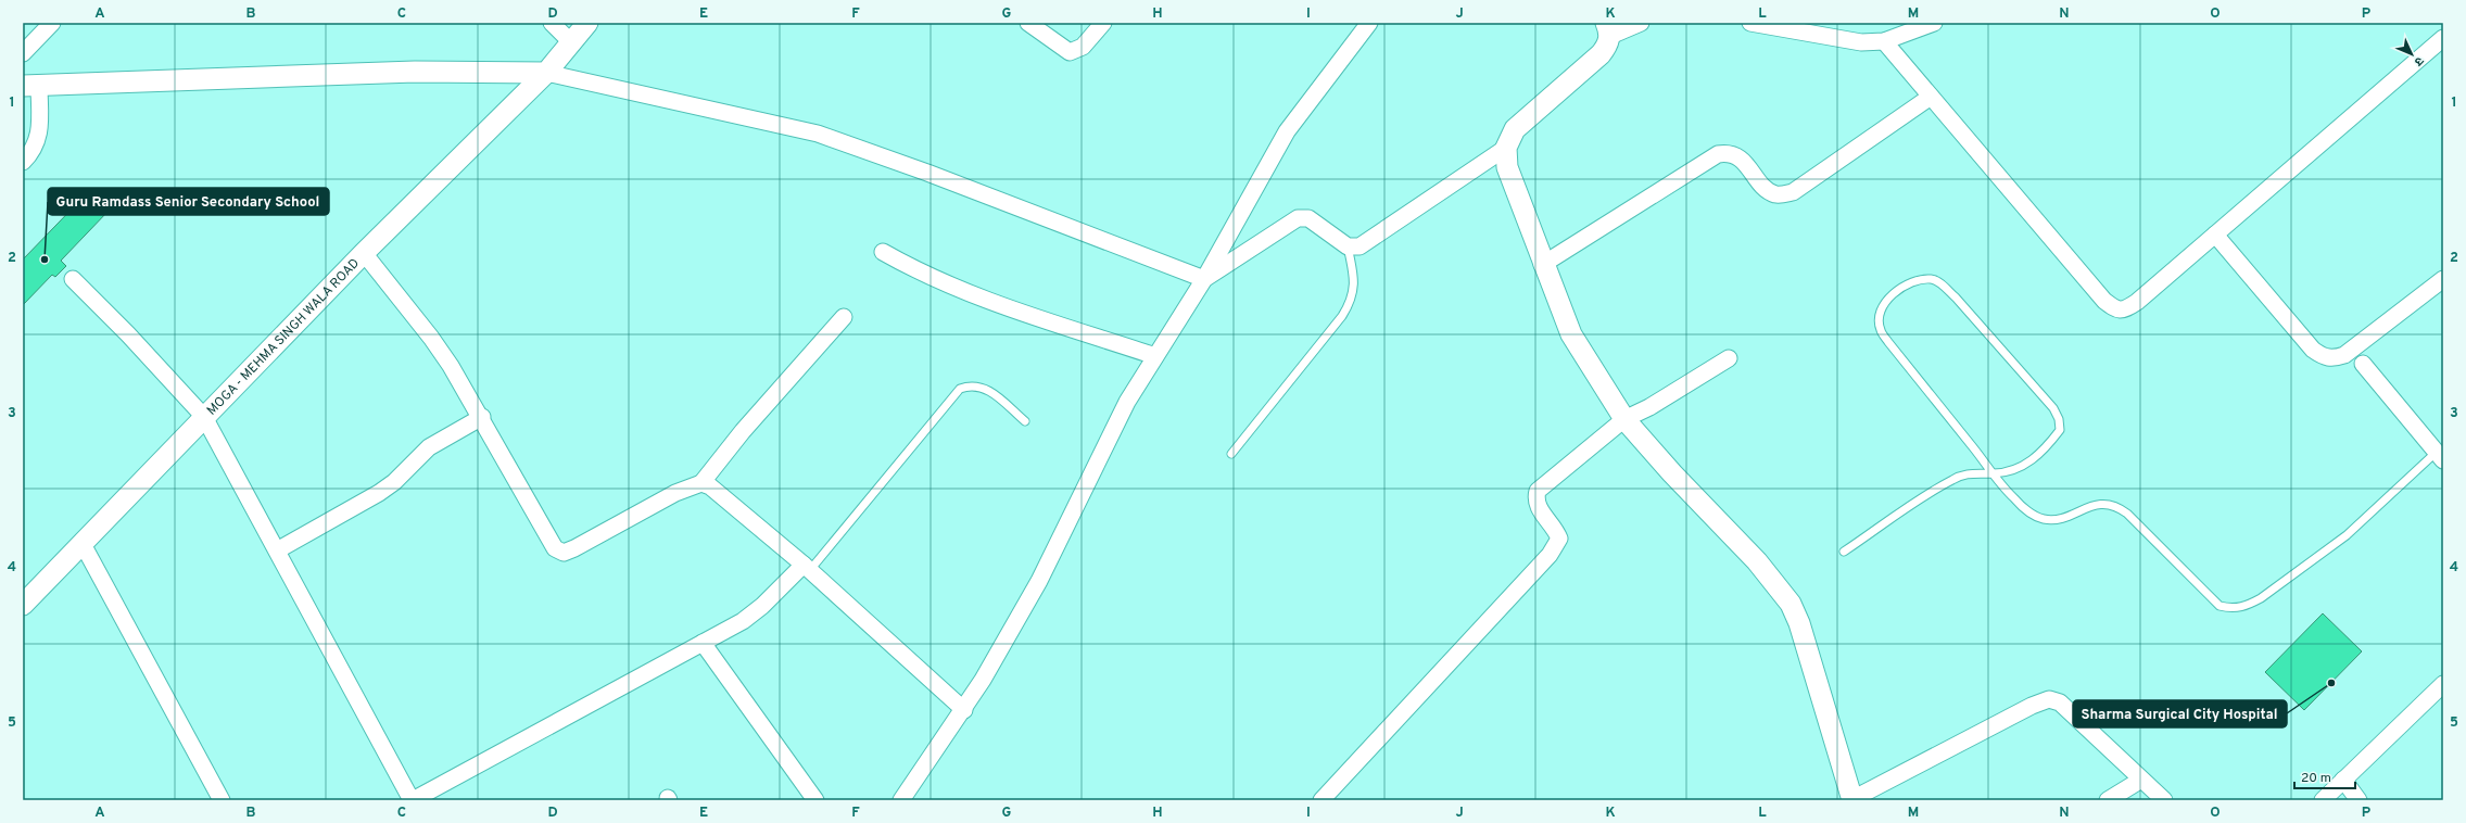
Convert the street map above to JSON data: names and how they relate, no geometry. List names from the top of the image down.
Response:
{
  "streets": {
    "street": ["MOGA - MEHMA SINGH WALA ROAD"]
  },
  "places": ["Guru Ramdass Senior Secondary School", "Sharma Surgical City Hospital"],
  "scale_bar": "20 m",
  "north": "bottom right",
  "grid": {
    "columns": [
      "A",
      "B",
      "C",
      "D",
      "E",
      "F",
      "G",
      "H",
      "I",
      "J",
      "K",
      "L",
      "M",
      "N",
      "O",
      "P"
    ],
    "rows": [
      "1",
      "2",
      "3",
      "4",
      "5"
    ]
  }
}
